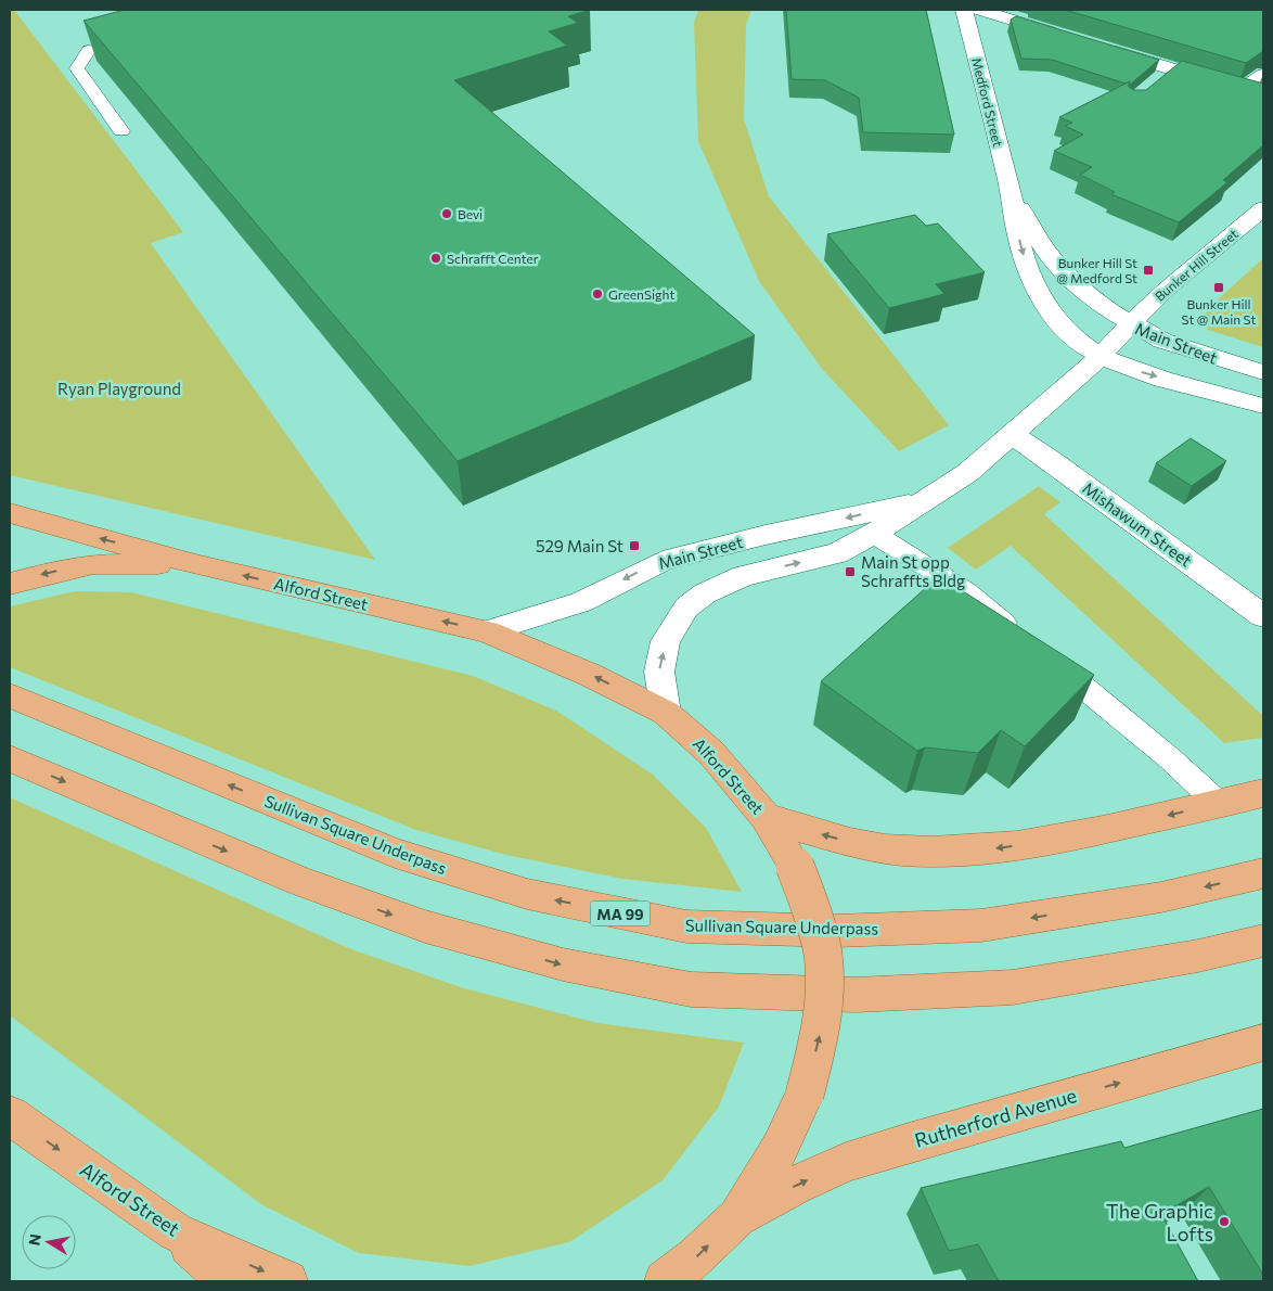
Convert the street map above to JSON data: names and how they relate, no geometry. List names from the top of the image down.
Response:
{
  "streets": {
    "main road": [
      "Medford Street",
      "Bunker Hill Street",
      "Main Street",
      "Mishawum Street",
      "Alford Street",
      "Sullivan Square Underpass",
      "MA 99",
      "Rutherford Avenue"
    ]
  },
  "crossings": [
    ["Medford Street", "Bunker Hill Street"],
    ["Medford Street", "Main Street"],
    ["Bunker Hill Street", "Main Street"],
    ["Main Street", "Mishawum Street"],
    ["Main Street", "Alford Street"],
    ["Alford Street", "Rutherford Avenue"]
  ],
  "parks": ["Ryan Playground"],
  "places": {
    "other": [
      "Bevi",
      "Schrafft Center",
      "GreenSight",
      "The Graphic Lofts"
    ],
    "transit": [
      "Bunker Hill St @ Medford St",
      "Bunker Hill St @ Main St",
      "529 Main St",
      "Main St opp Schraffts Bldg"
    ]
  },
  "north": "left"
}
